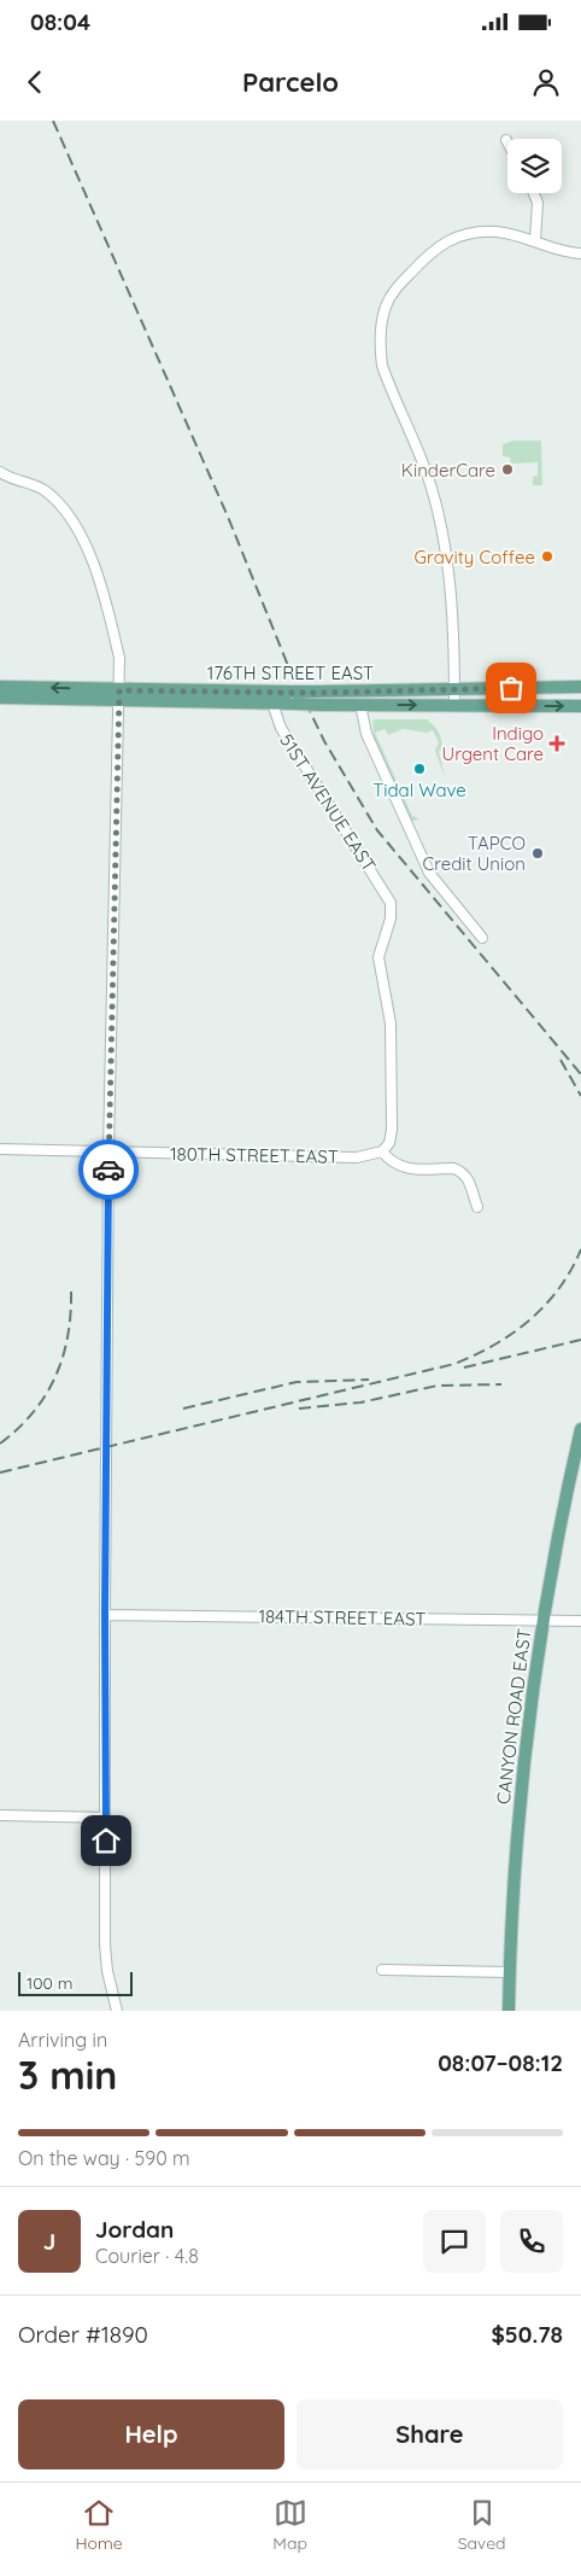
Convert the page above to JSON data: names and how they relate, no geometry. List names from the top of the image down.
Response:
{
  "streets": {
    "main road": ["176TH STREET EAST", "CANYON ROAD EAST"],
    "street": ["51ST AVENUE EAST", "180TH STREET EAST", "184TH STREET EAST"]
  },
  "crossings": [
    ["176TH STREET EAST", "51ST AVENUE EAST"],
    ["51ST AVENUE EAST", "180TH STREET EAST"],
    ["184TH STREET EAST", "CANYON ROAD EAST"]
  ],
  "places": {
    "other": [
      "KinderCare",
      "Gravity Coffee",
      "Tidal Wave",
      "TAPCO Credit Union"
    ],
    "health": ["Indigo Urgent Care"]
  },
  "scale_bar": "100 m",
  "page": {
    "status": "08:04",
    "header": "Parcelo",
    "scale": "100 m",
    "heading": ["3 min", "Arriving in", "08:07–08:12"],
    "panel": [
      "Jordan",
      "Courier · 4.8",
      "Order #1890",
      "$50.78"
    ],
    "bar": "On the way · 590 m",
    "round": "J",
    "buttons": ["Help", "Share"],
    "tabs": ["Home", "Map", "Saved"]
  }
}
